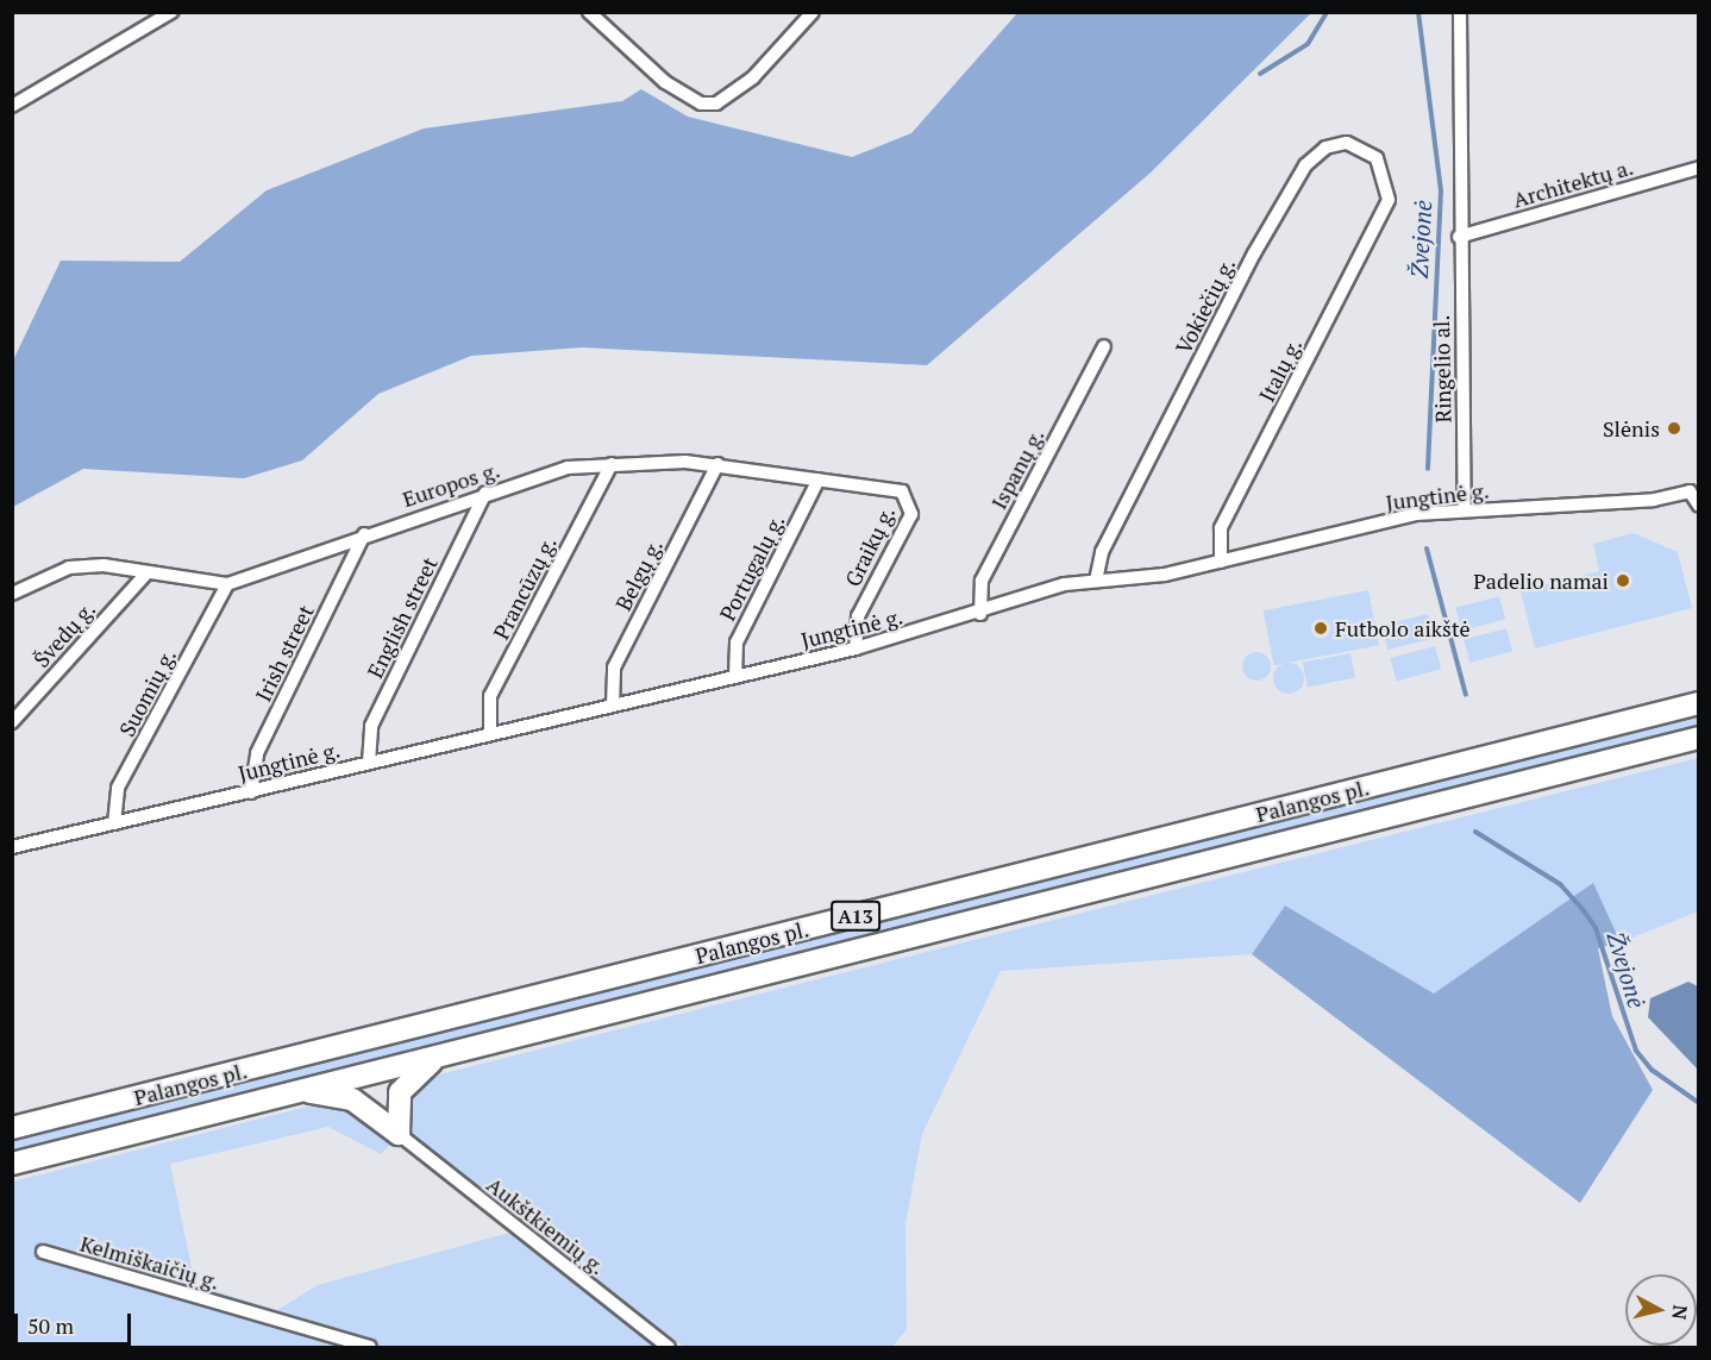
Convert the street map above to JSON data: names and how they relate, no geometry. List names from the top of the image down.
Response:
{
  "streets": {
    "highway": ["Palangos pl.", "A13"],
    "street": [
      "Architektų a.",
      "Vokiečių g.",
      "Ringelio al.",
      "Italų g.",
      "Ispanų g.",
      "Europos g.",
      "Jungtinė g.",
      "Graikų g.",
      "Portugalų g.",
      "Belgų g.",
      "Prancūzų g.",
      "English street",
      "Švedų g.",
      "Irish street",
      "Suomių g.",
      "Aukštkiemių g.",
      "Kelmiškaičių g."
    ]
  },
  "crossings": [
    ["Architektų a.", "Ringelio al."],
    ["Vokiečių g.", "Italų g."],
    ["Vokiečių g.", "Jungtinė g."],
    ["Ringelio al.", "Jungtinė g."],
    ["Italų g.", "Jungtinė g."],
    ["Ispanų g.", "Jungtinė g."],
    ["Europos g.", "Graikų g."],
    ["Europos g.", "Portugalų g."],
    ["Europos g.", "Belgų g."],
    ["Europos g.", "Prancūzų g."],
    ["Europos g.", "English street"],
    ["Europos g.", "Švedų g."],
    ["Europos g.", "Irish street"],
    ["Europos g.", "Suomių g."],
    ["Jungtinė g.", "Graikų g."],
    ["Jungtinė g.", "Portugalų g."],
    ["Jungtinė g.", "Belgų g."],
    ["Jungtinė g.", "Prancūzų g."],
    ["Jungtinė g.", "English street"],
    ["Jungtinė g.", "Irish street"],
    ["Jungtinė g.", "Suomių g."]
  ],
  "water": ["Žvejonė"],
  "places": ["Slėnis", "Padelio namai", "Futbolo aikštė"],
  "scale_bar": "50 m",
  "north": "right"
}
